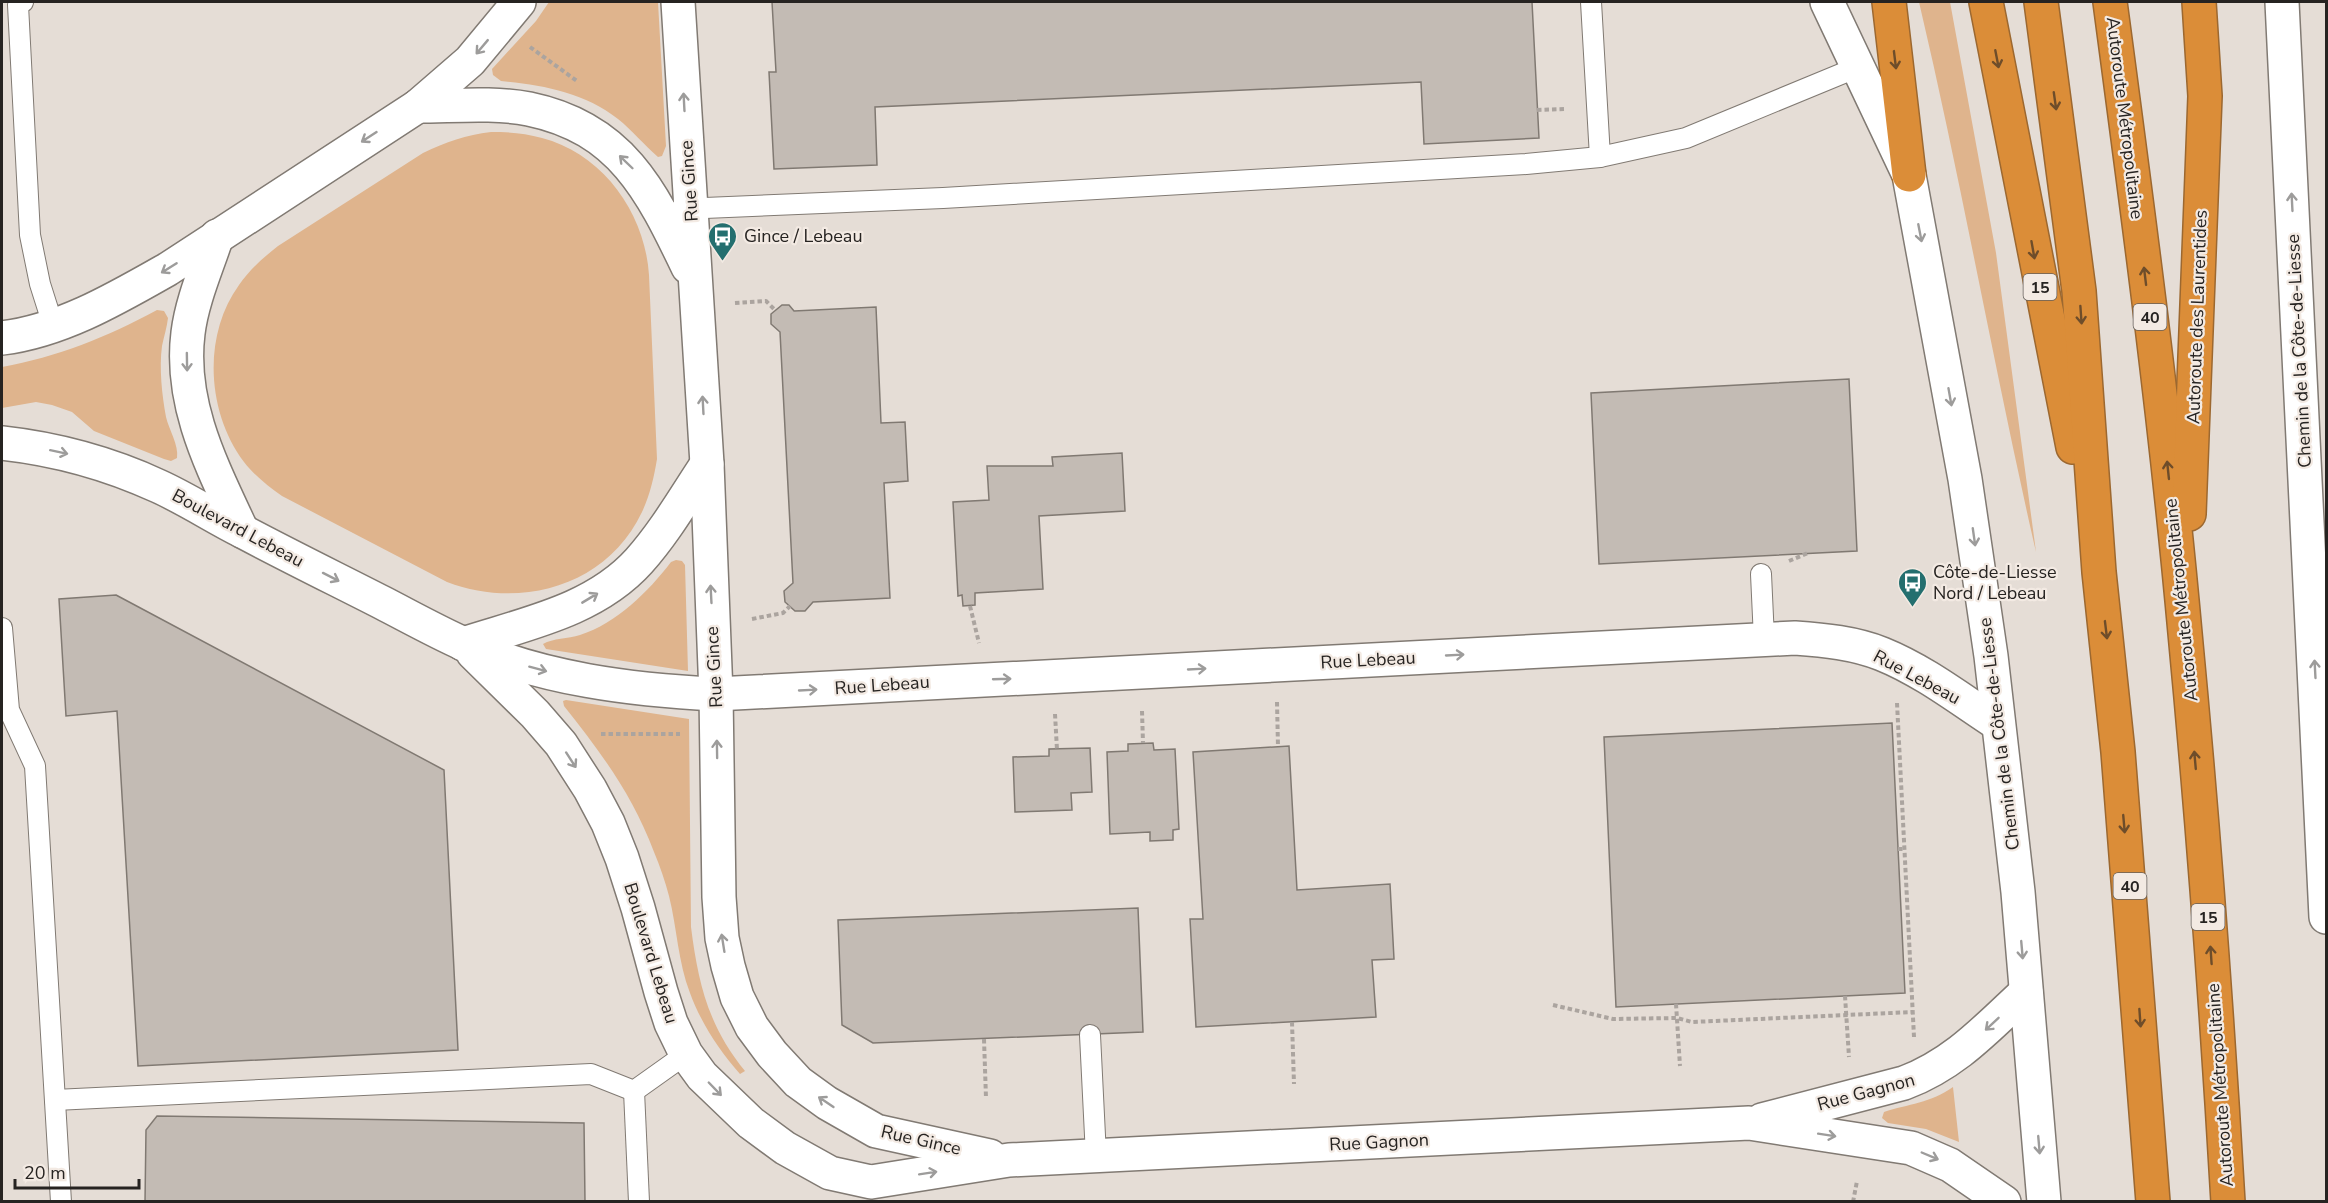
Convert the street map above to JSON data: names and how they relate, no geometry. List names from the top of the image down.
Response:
{
  "streets": {
    "highway": [
      "Autoroute Métropolitaine",
      "15",
      "40",
      "Autoroute des Laurentides"
    ],
    "street": [
      "Rue Gince",
      "Chemin de la Côte-de-Liesse",
      "Boulevard Lebeau",
      "Rue Lebeau",
      "Rue Gagnon"
    ]
  },
  "crossings": [
    ["Autoroute Métropolitaine", "Autoroute des Laurentides"],
    ["Rue Gince", "Boulevard Lebeau"],
    ["Rue Gince", "Rue Lebeau"],
    ["Rue Gince", "Rue Gagnon"],
    ["15", "40"],
    ["Chemin de la Côte-de-Liesse", "Rue Lebeau"],
    ["Chemin de la Côte-de-Liesse", "Rue Gagnon"],
    ["Boulevard Lebeau", "Rue Lebeau"],
    ["Boulevard Lebeau", "Rue Gagnon"]
  ],
  "one_way": ["Rue Gince", "Boulevard Lebeau", "Rue Lebeau"],
  "places": {
    "bus stop": ["Gince / Lebeau", "Côte-de-Liesse Nord / Lebeau"]
  },
  "scale_bar": "20 m"
}
